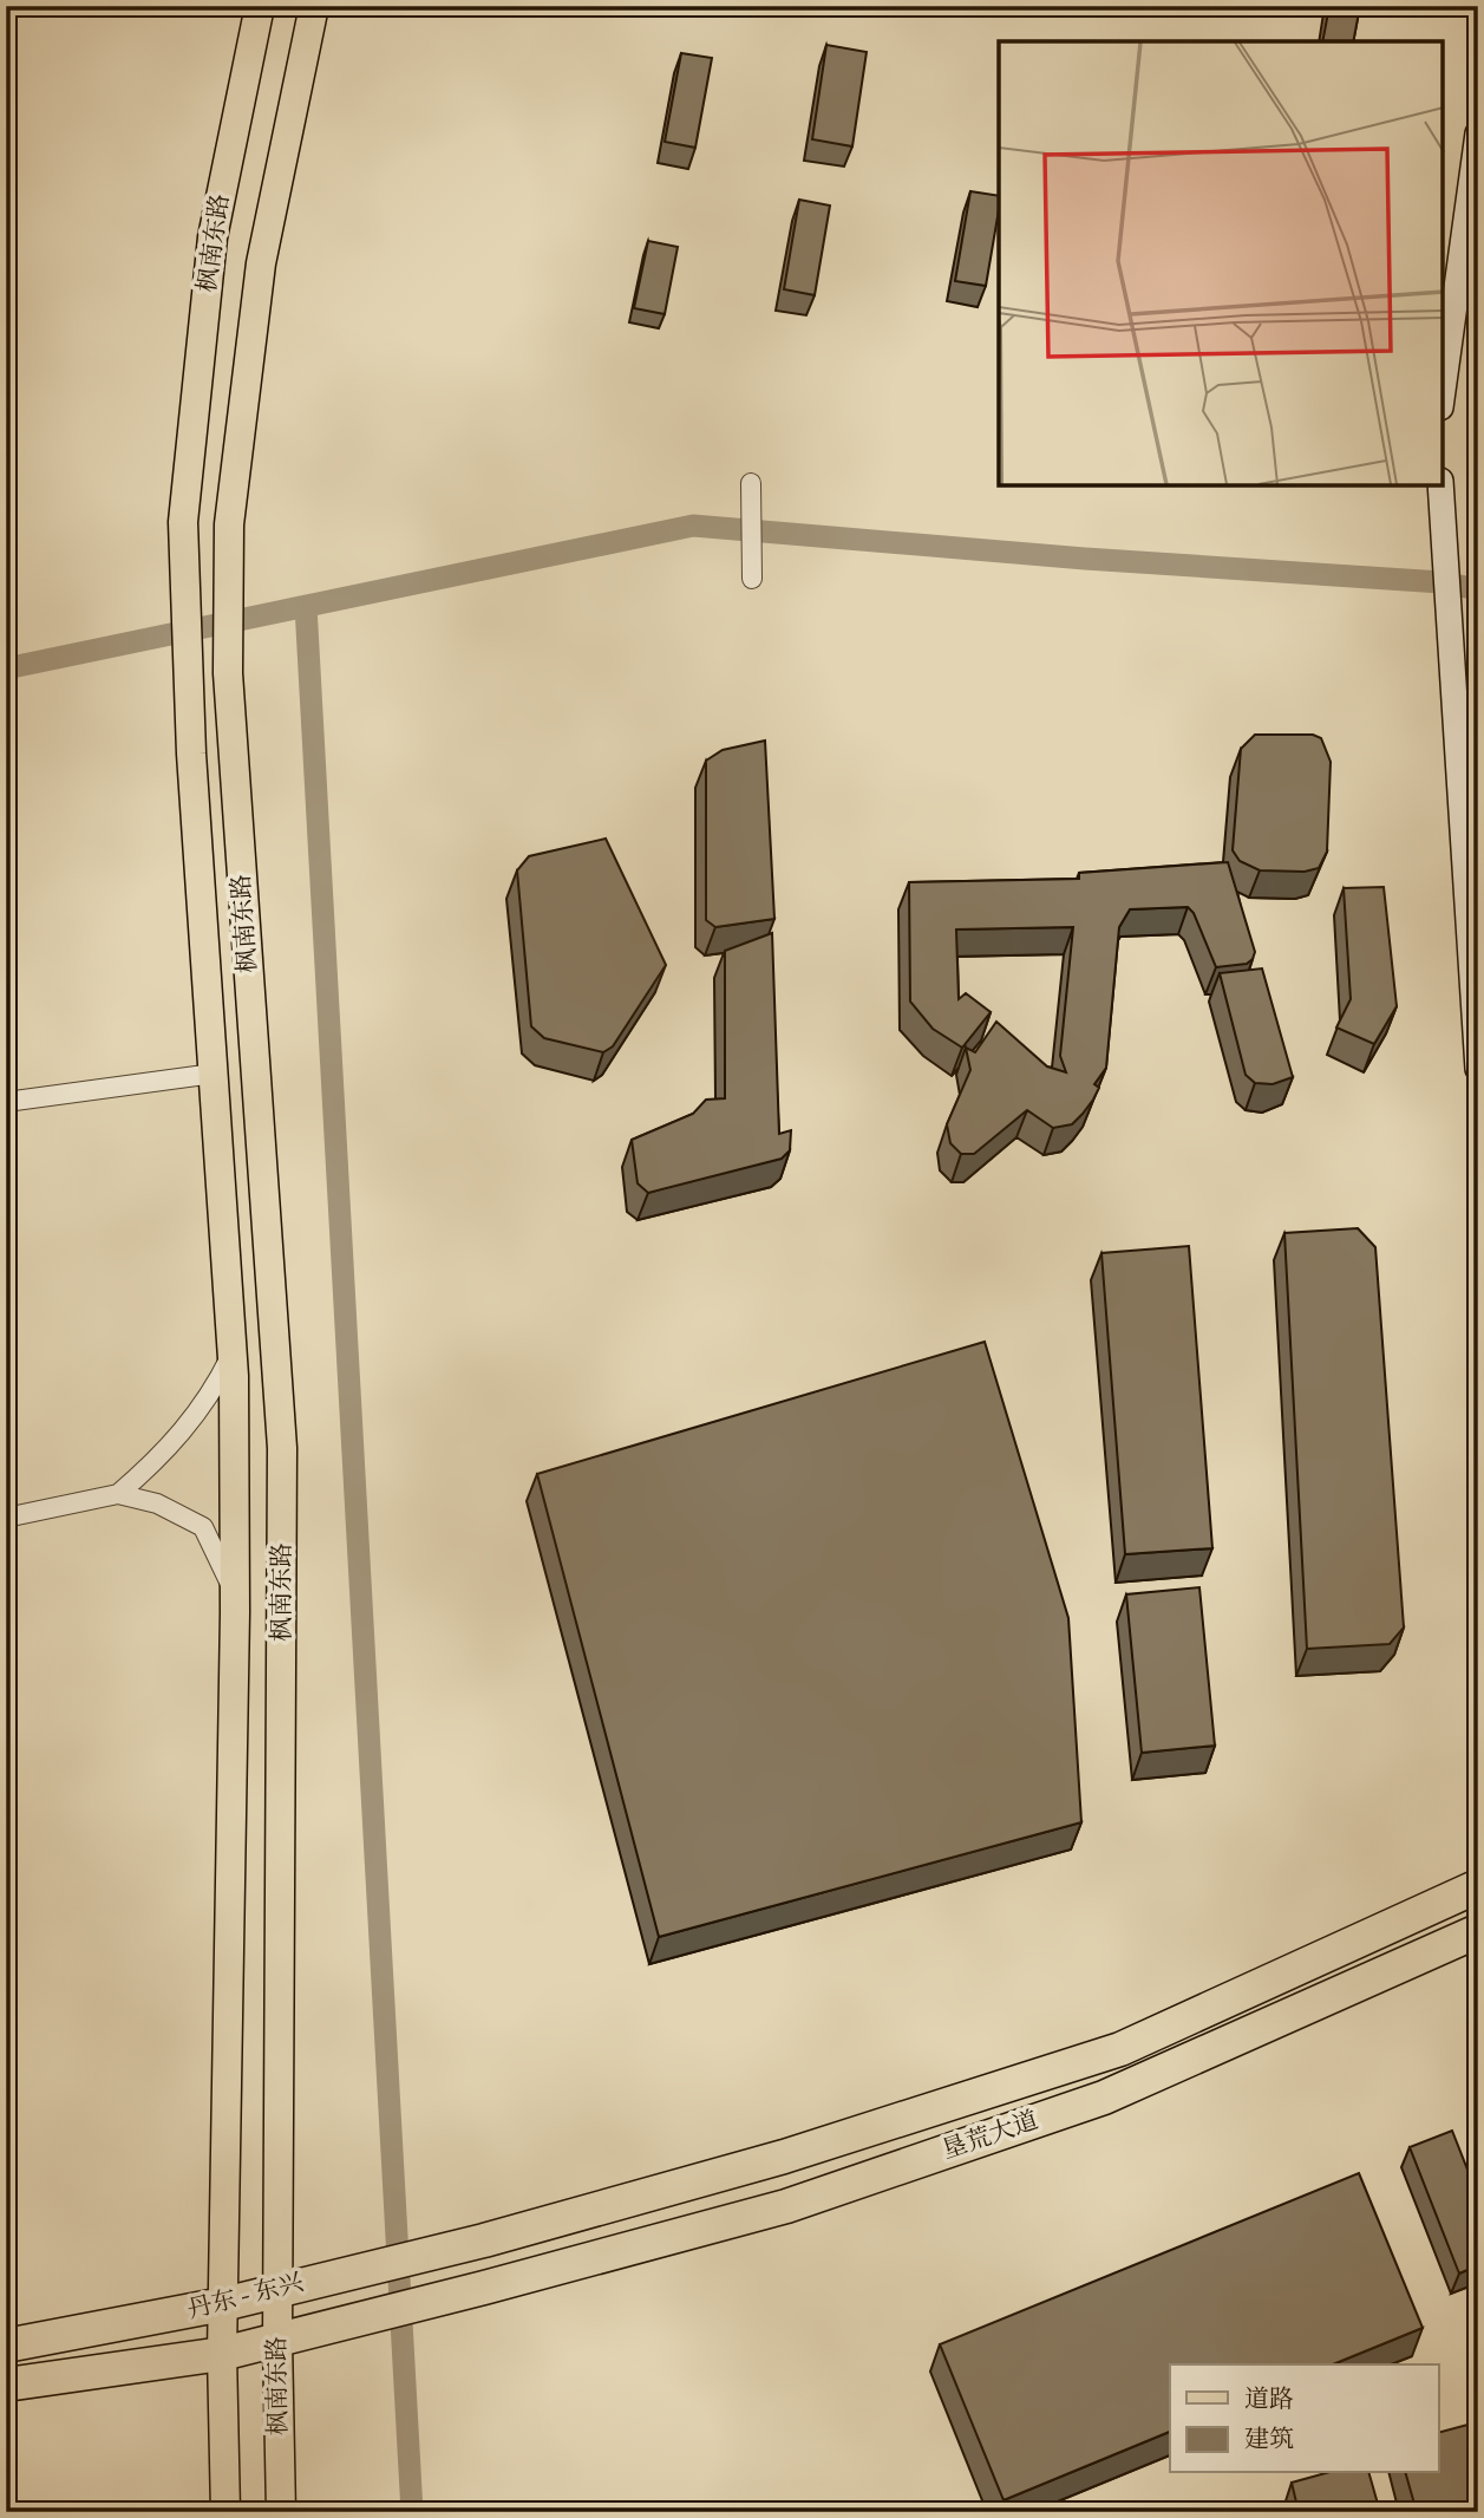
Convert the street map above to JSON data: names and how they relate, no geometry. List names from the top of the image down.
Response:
{
  "streets": {
    "highway": ["垦荒大道", "丹东 - 东兴"],
    "main road": ["枫南东路"]
  },
  "crossings": [
    ["枫南东路", "丹东 - 东兴"],
    ["垦荒大道", "丹东 - 东兴"]
  ],
  "legend": ["道路", "建筑"]
}
